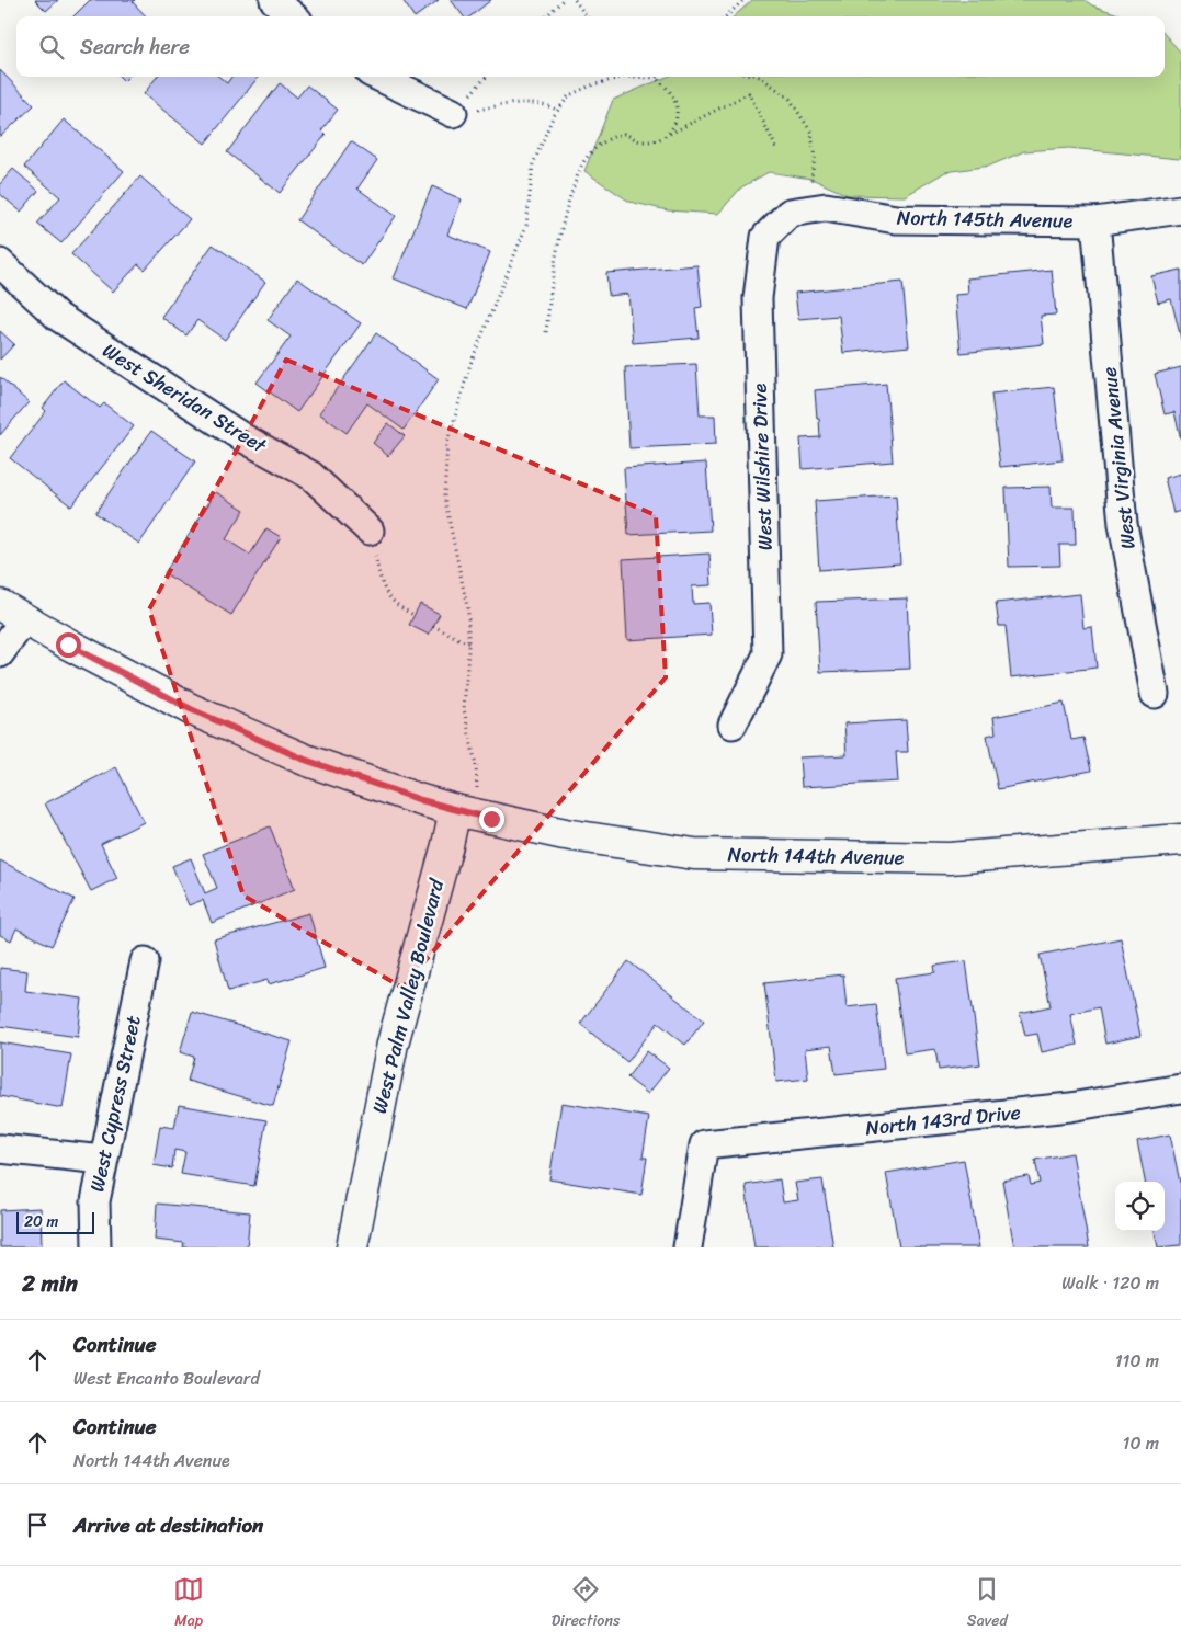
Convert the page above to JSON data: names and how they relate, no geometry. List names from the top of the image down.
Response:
{
  "streets": {
    "main road": ["North 144th Avenue", "West Palm Valley Boulevard"],
    "street": [
      "North 145th Avenue",
      "West Sheridan Street",
      "West Virginia Avenue",
      "West Wilshire Drive",
      "West Cypress Street",
      "North 143rd Drive"
    ]
  },
  "crossings": [
    ["North 145th Avenue", "West Virginia Avenue"],
    ["North 145th Avenue", "West Wilshire Drive"],
    ["North 144th Avenue", "West Palm Valley Boulevard"]
  ],
  "scale_bar": "20 m",
  "page": {
    "search": "Search here",
    "scale": "20 m",
    "heading": ["2 min", "Walk · 120 m"],
    "list": [
      ["Continue", "West Encanto Boulevard", "110 m"],
      ["Continue", "North 144th Avenue", "10 m"],
      "Arrive at destination"
    ],
    "nav": ["Map", "Directions", "Saved"]
  }
}
